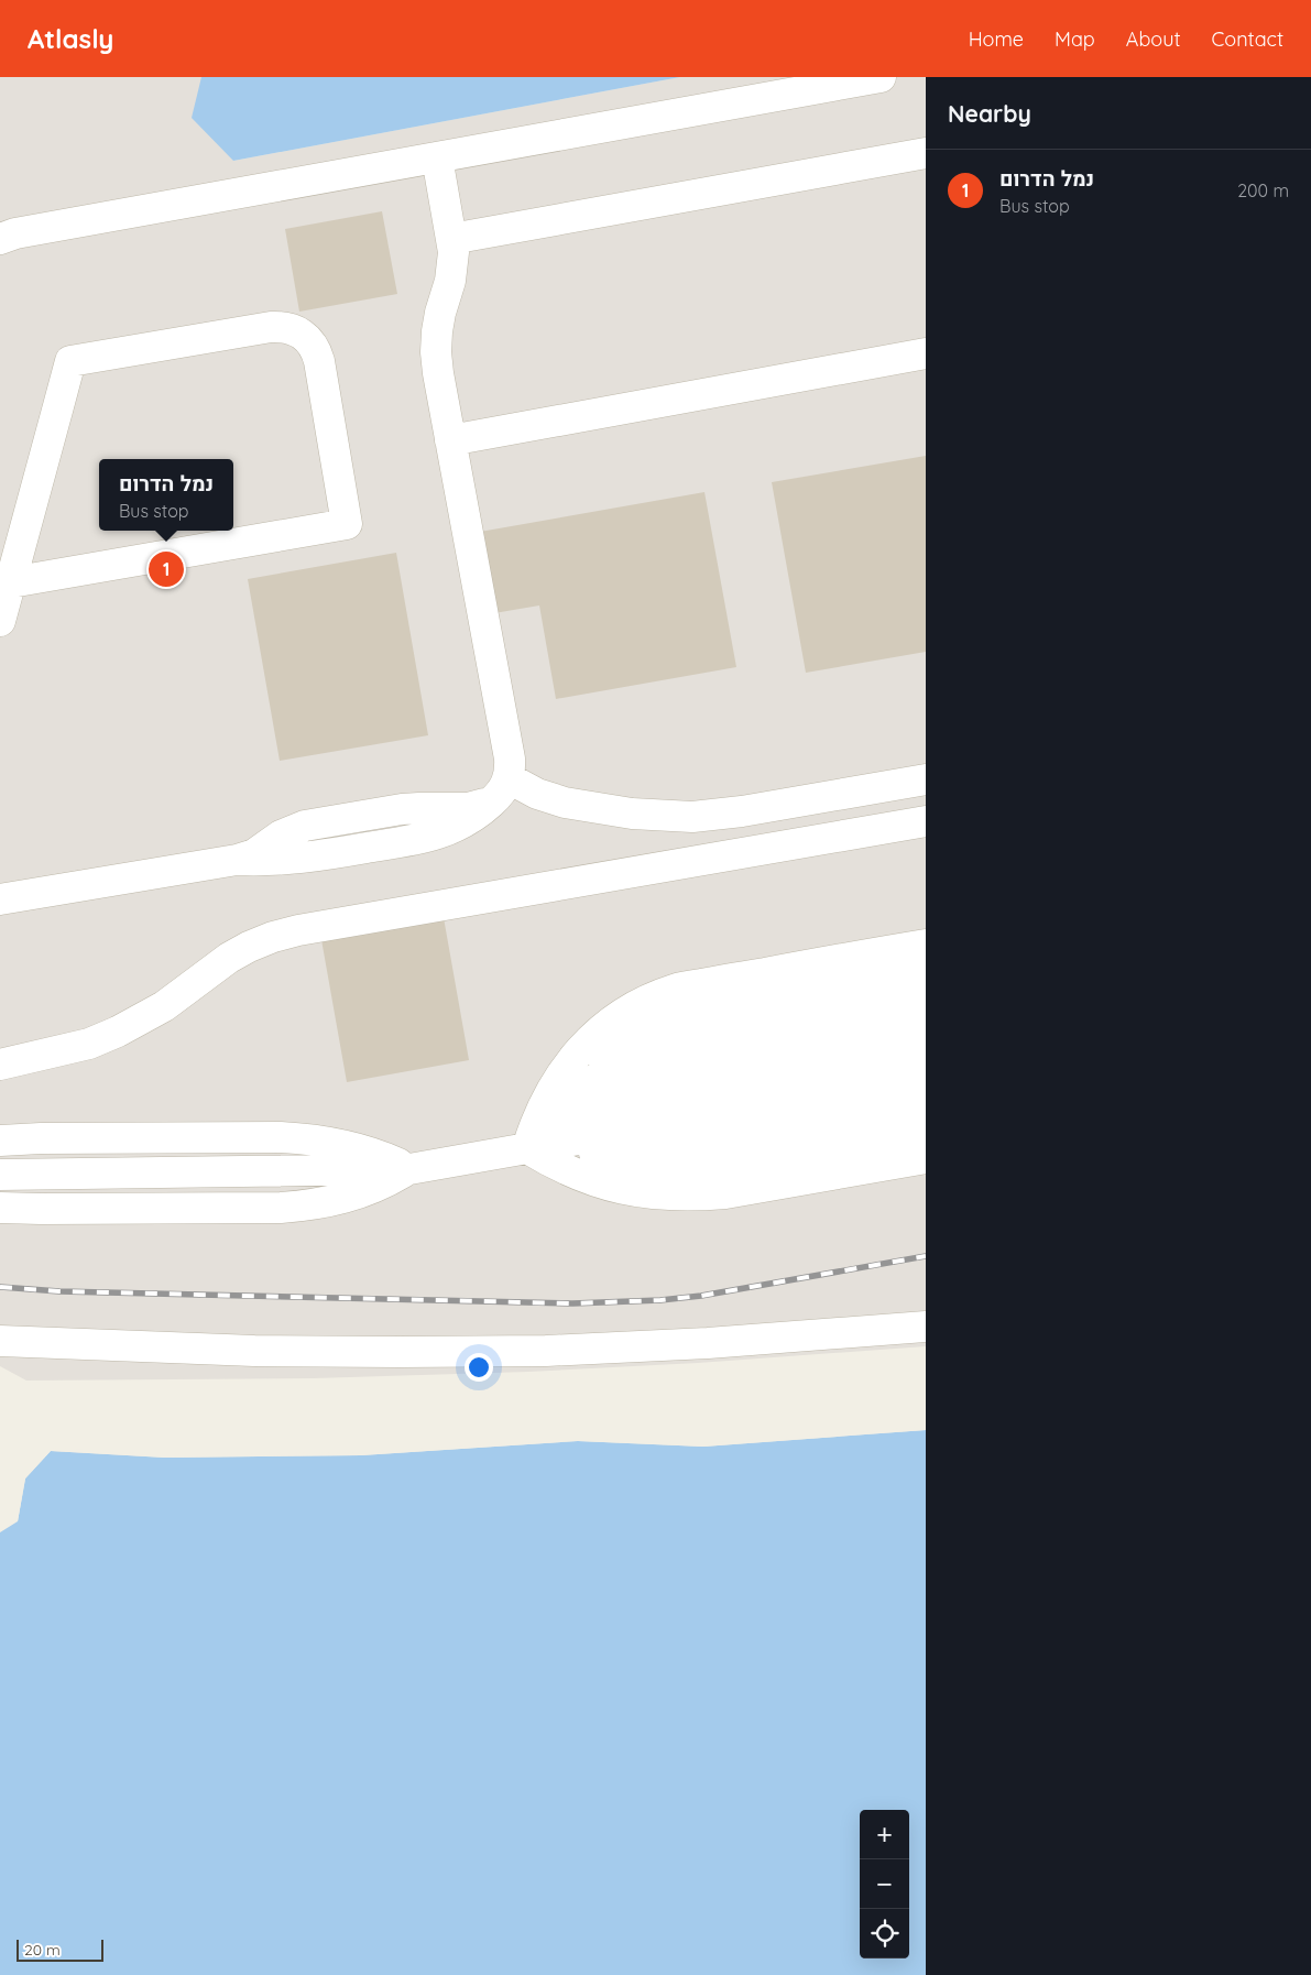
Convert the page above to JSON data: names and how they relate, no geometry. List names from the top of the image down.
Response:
{
  "scale_bar": "20 m",
  "page": {
    "header": "Atlasly",
    "nav": [
      "Home",
      "Map",
      "About",
      "Contact"
    ],
    "heading": "Nearby",
    "list": [
      {
        "mark": "1",
        "name": "נמל הדרום",
        "note": "Bus stop",
        "value": "200 m"
      }
    ],
    "popup": ["נמל הדרום", "Bus stop"],
    "pins": "1",
    "map_buttons": ["+", "−"],
    "scale": "20 m"
  }
}
